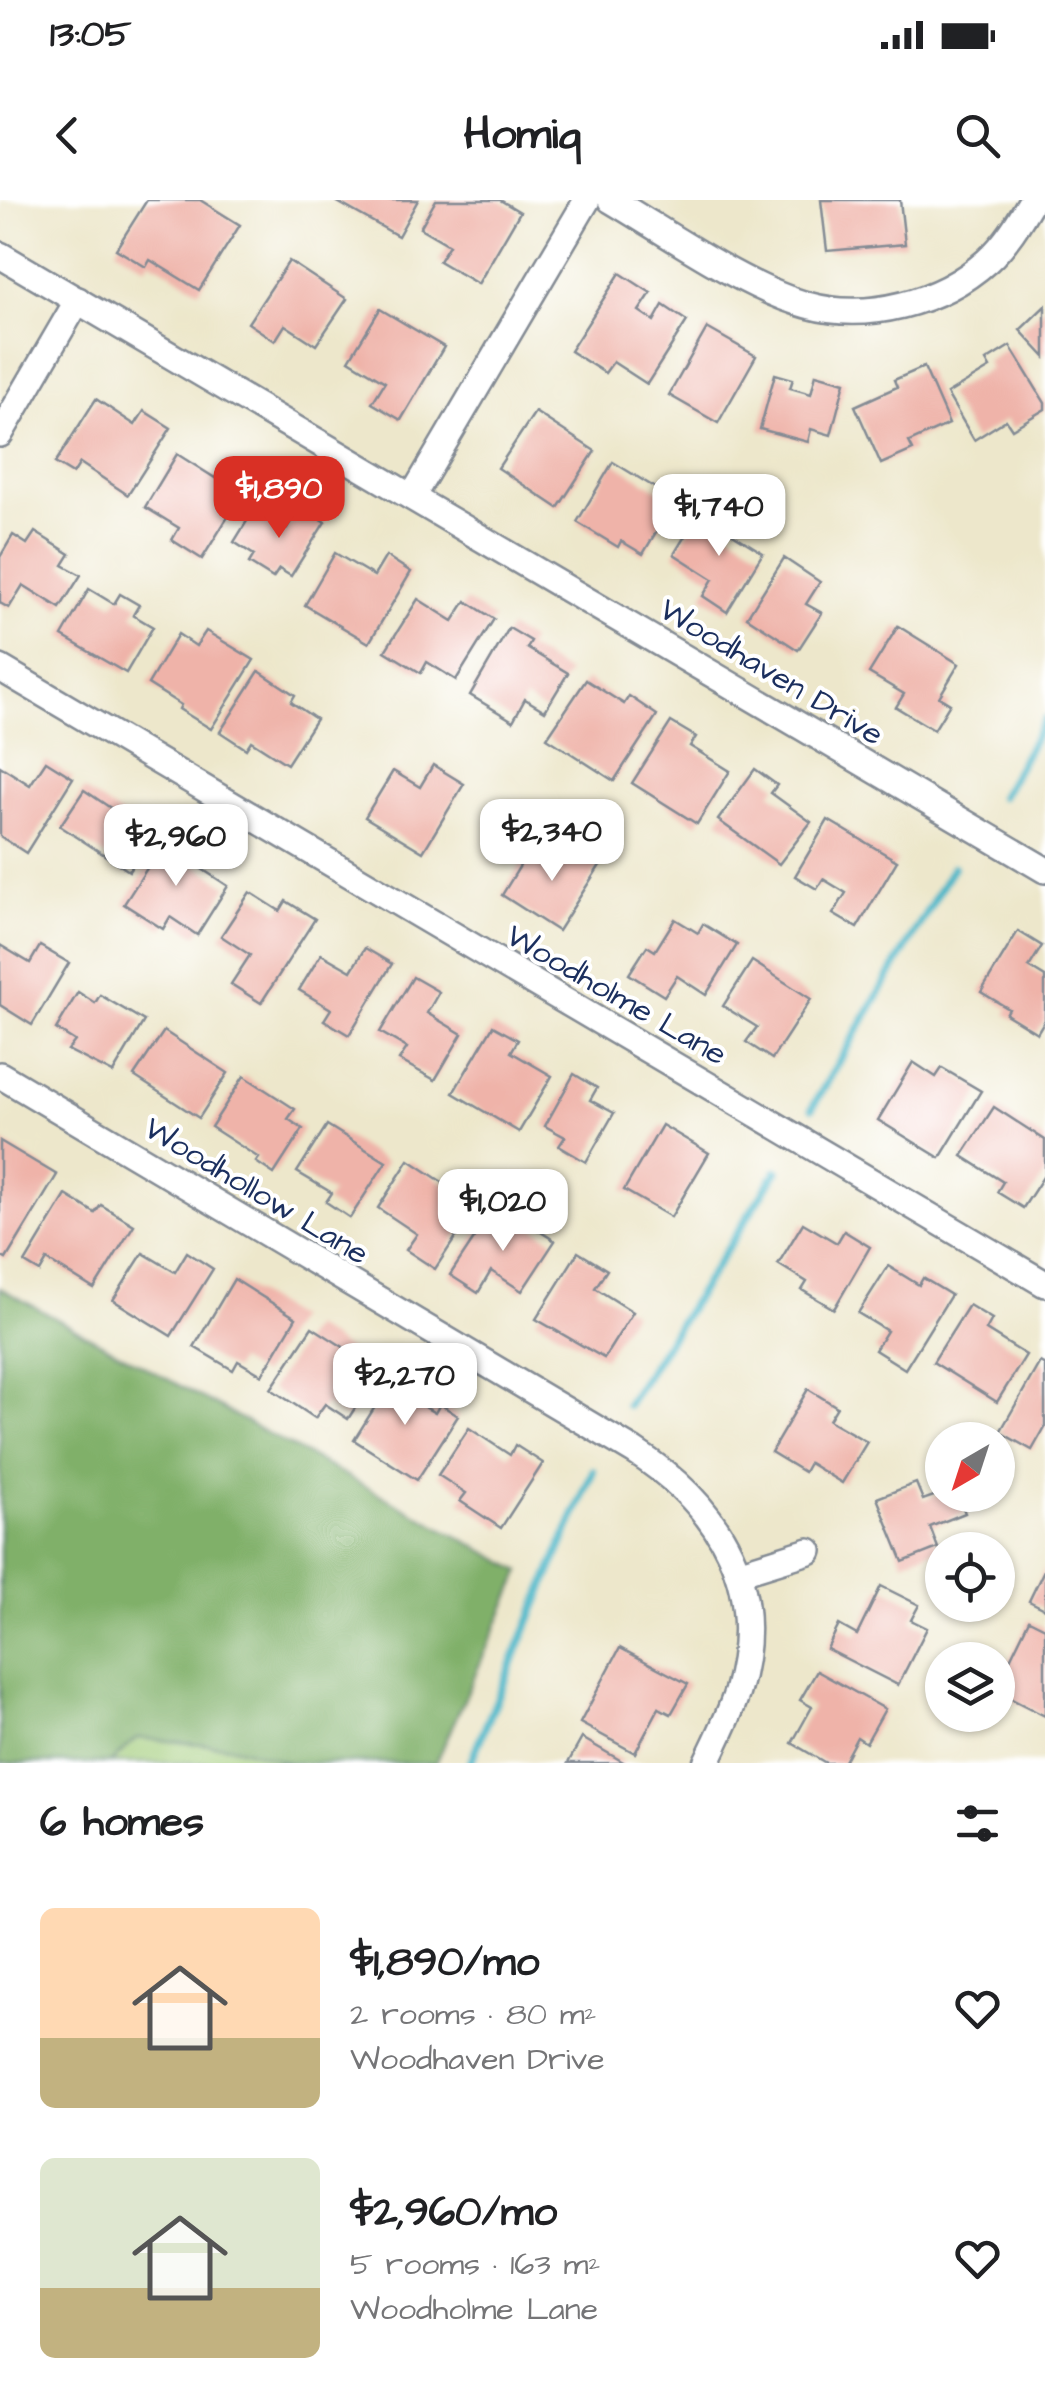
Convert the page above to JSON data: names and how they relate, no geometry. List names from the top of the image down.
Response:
{
  "streets": {
    "street": ["Woodhaven Drive", "Woodholme Lane", "Woodhollow Lane"]
  },
  "north": "bottom left",
  "page": {
    "status": "13:05",
    "header": "Homiq",
    "price": [
      "$1,890",
      "$1,740",
      "$2,340",
      "$2,960",
      "$1,020",
      "$2,270"
    ],
    "heading": "6 homes",
    "list": [
      {
        "name": "$1,890/mo",
        "note": "2 rooms · 80 m² · Woodhaven Drive"
      },
      {
        "name": "$2,960/mo",
        "note": "5 rooms · 163 m² · Woodholme Lane"
      }
    ]
  }
}
